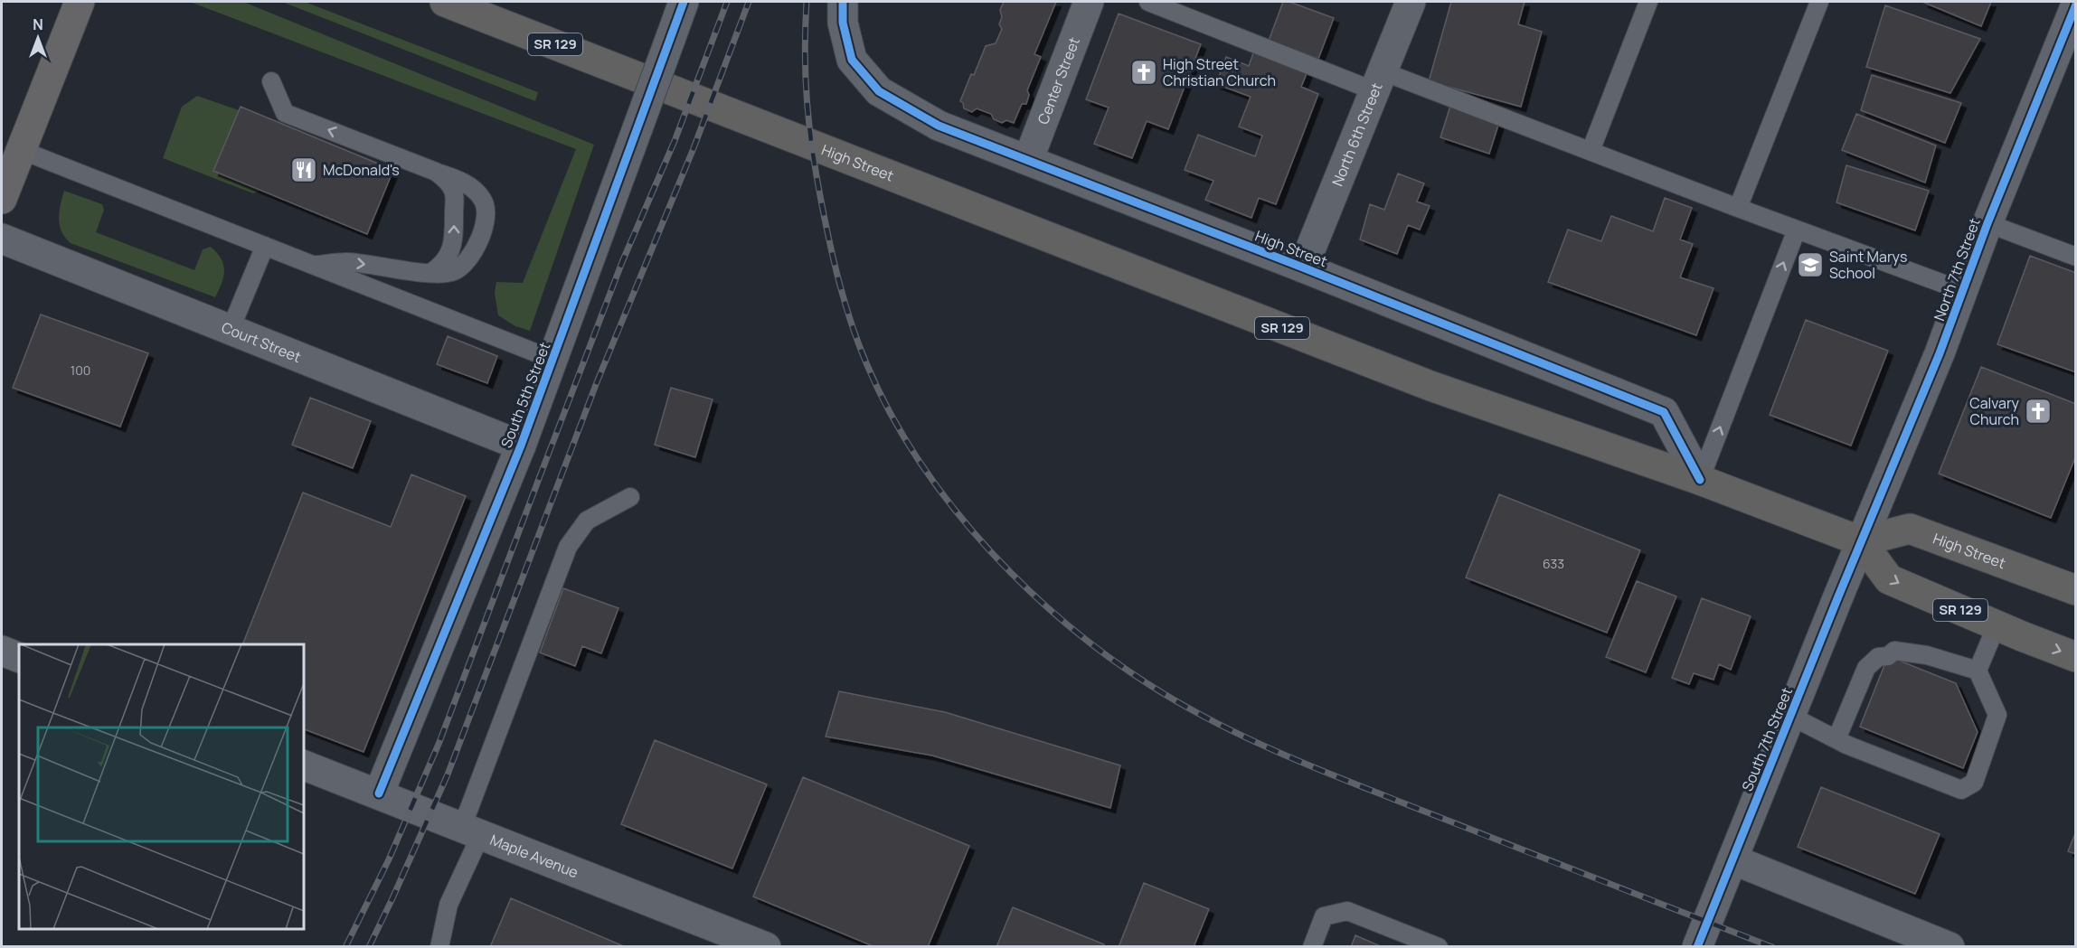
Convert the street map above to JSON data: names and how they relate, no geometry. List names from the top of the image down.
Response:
{
  "streets": {
    "highway": ["SR 129", "High Street"],
    "street": [
      "Center Street",
      "North 6th Street",
      "North 7th Street",
      "Court Street",
      "South 5th Street",
      "South 7th Street",
      "Maple Avenue"
    ]
  },
  "crossings": [
    ["SR 129", "High Street"],
    ["SR 129", "North 7th Street"],
    ["SR 129", "South 7th Street"],
    ["Center Street", "High Street"],
    ["North 6th Street", "High Street"],
    ["High Street", "North 7th Street"],
    ["High Street", "South 7th Street"],
    ["North 7th Street", "South 7th Street"],
    ["Court Street", "South 5th Street"],
    ["South 5th Street", "Maple Avenue"]
  ],
  "places": {
    "church": ["High Street Christian Church", "Calvary Church"],
    "restaurant": ["McDonald's"],
    "school or university": ["Saint Marys School"]
  },
  "house_numbers": ["100", "633"],
  "north": "top"
}
